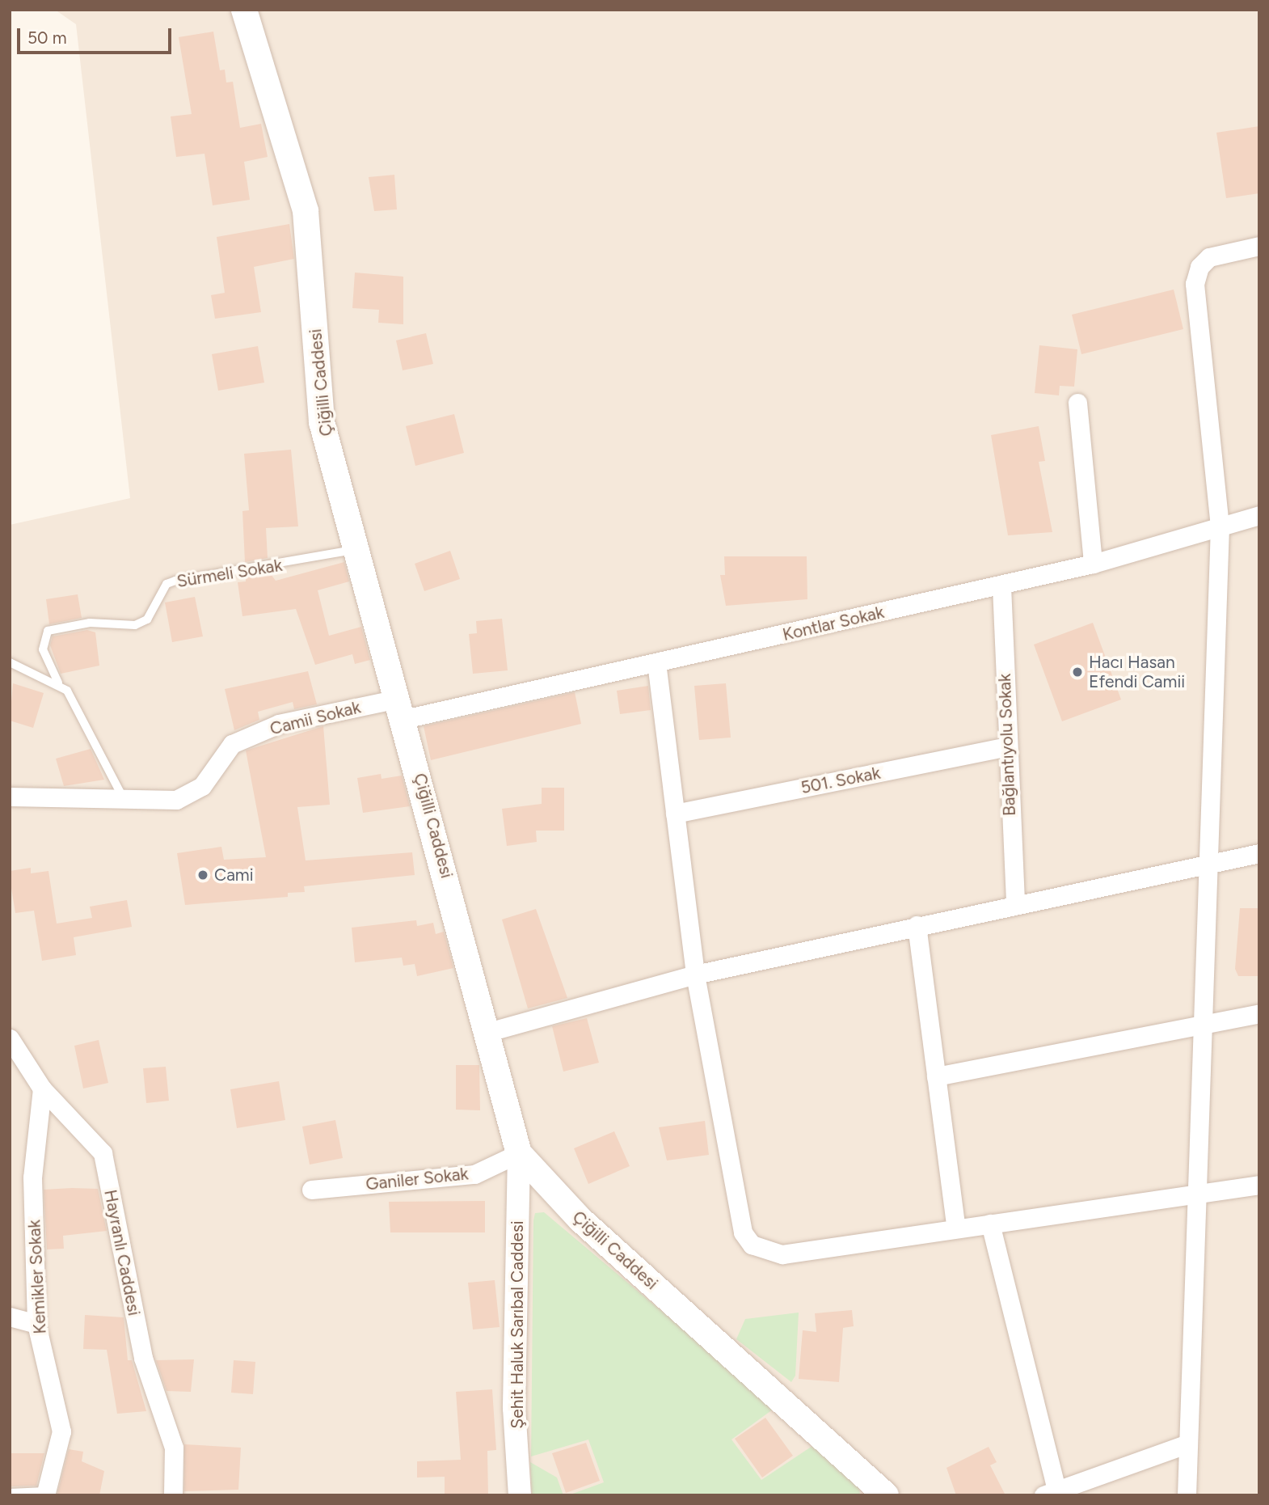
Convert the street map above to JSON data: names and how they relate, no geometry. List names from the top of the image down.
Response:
{
  "streets": {
    "main road": ["Çiğilli Caddesi"],
    "street": [
      "Kontlar Sokak",
      "Camii Sokak",
      "Bağlantıyolu Sokak",
      "501. Sokak",
      "Ganiler Sokak",
      "Hayranlı Caddesi",
      "Kemikler Sokak",
      "Şehit Haluk Sarıbal Caddesi"
    ],
    "lane": ["Sürmeli Sokak"]
  },
  "crossings": [
    ["Çiğilli Caddesi", "Sürmeli Sokak"],
    ["Çiğilli Caddesi", "Kontlar Sokak"],
    ["Çiğilli Caddesi", "Camii Sokak"],
    ["Çiğilli Caddesi", "Ganiler Sokak"],
    ["Çiğilli Caddesi", "Şehit Haluk Sarıbal Caddesi"],
    ["Kontlar Sokak", "Camii Sokak"],
    ["Kontlar Sokak", "Bağlantıyolu Sokak"],
    ["Bağlantıyolu Sokak", "501. Sokak"],
    ["Ganiler Sokak", "Şehit Haluk Sarıbal Caddesi"],
    ["Hayranlı Caddesi", "Kemikler Sokak"]
  ],
  "places": ["Hacı Hasan Efendi Camii", "Cami"],
  "scale_bar": "50 m"
}
